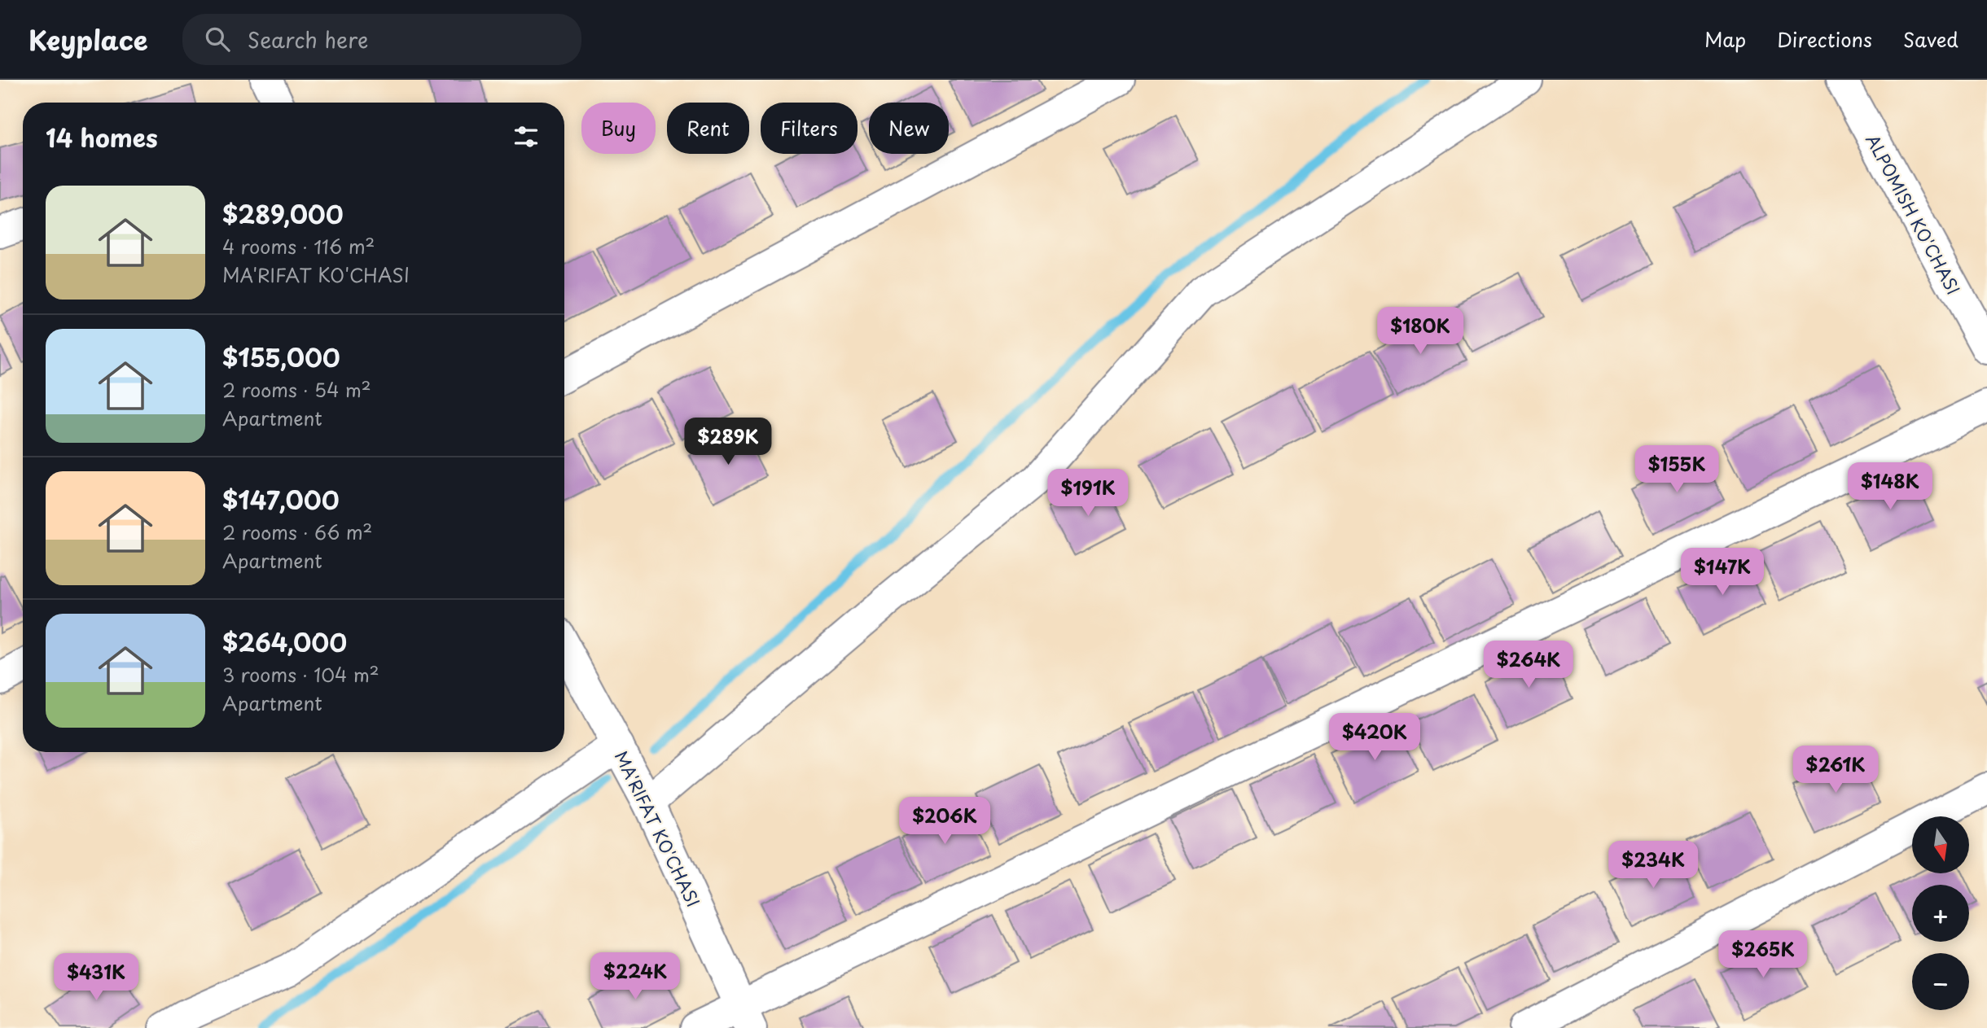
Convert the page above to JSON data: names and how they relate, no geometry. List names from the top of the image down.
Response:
{
  "streets": {
    "street": ["ALPOMISH KO'CHASI", "MA'RIFAT KO'CHASI"]
  },
  "north": "bottom",
  "page": {
    "header": "Keyplace",
    "search": "Search here",
    "nav": ["Map", "Directions", "Saved"],
    "chip": [
      "Buy",
      "Rent",
      "Filters",
      "New"
    ],
    "heading": "14 homes",
    "list": [
      {
        "name": "$289,000",
        "note": "4 rooms · 116 m² · MA'RIFAT KO'CHASI"
      },
      {
        "name": "$155,000",
        "note": "2 rooms · 54 m² · Apartment"
      },
      {
        "name": "$147,000",
        "note": "2 rooms · 66 m² · Apartment"
      },
      {
        "name": "$264,000",
        "note": "3 rooms · 104 m² · Apartment"
      }
    ],
    "price": [
      "$180K",
      "$289K",
      "$155K",
      "$148K",
      "$191K",
      "$147K",
      "$264K",
      "$420K",
      "$261K",
      "$206K",
      "$234K",
      "$265K",
      "$224K",
      "$431K"
    ],
    "map_buttons": ["+", "−"]
  }
}
